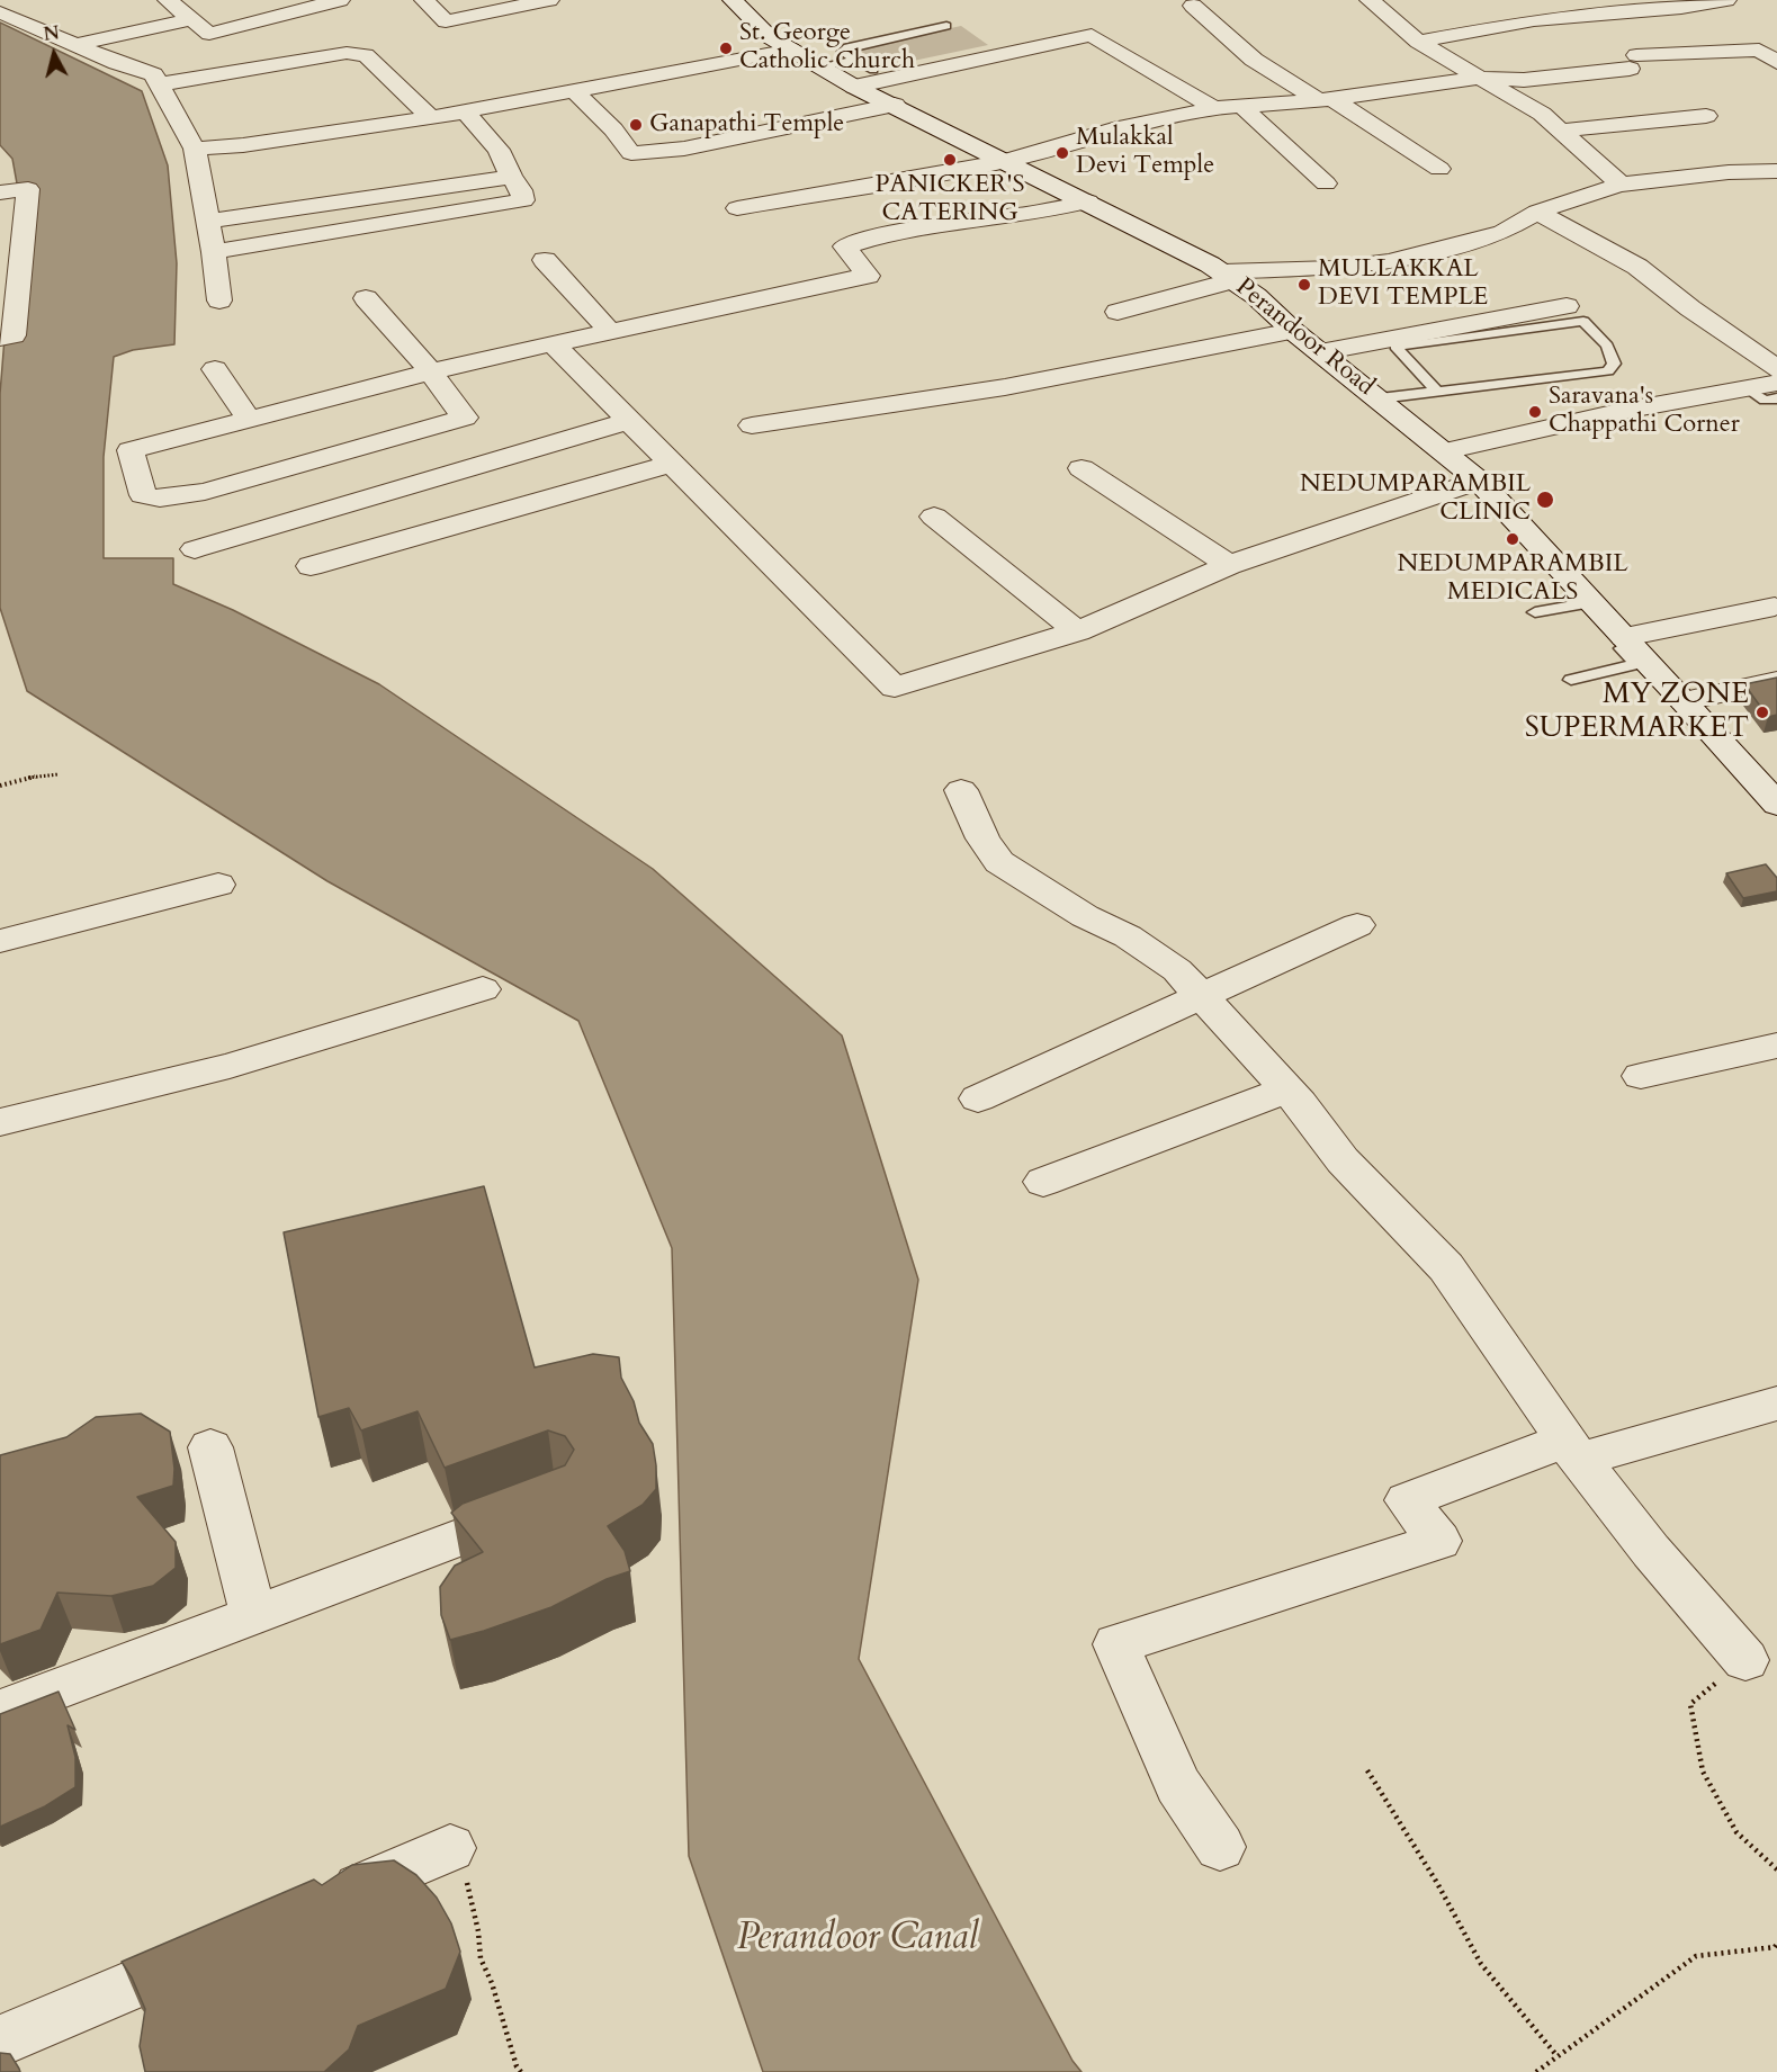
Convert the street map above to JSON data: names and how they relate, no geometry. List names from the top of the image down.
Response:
{
  "streets": {
    "street": ["Perandoor Road"]
  },
  "water": ["Perandoor Canal"],
  "places": [
    "St. George Catholic Church",
    "Ganapathi Temple",
    "Mulakkal Devi Temple",
    "PANICKER'S CATERING",
    "MULLAKKAL DEVI TEMPLE",
    "Saravana's Chappathi Corner",
    "NEDUMPARAMBIL CLINIC",
    "NEDUMPARAMBIL MEDICALS",
    "MY ZONE SUPERMARKET"
  ],
  "north": "top"
}
